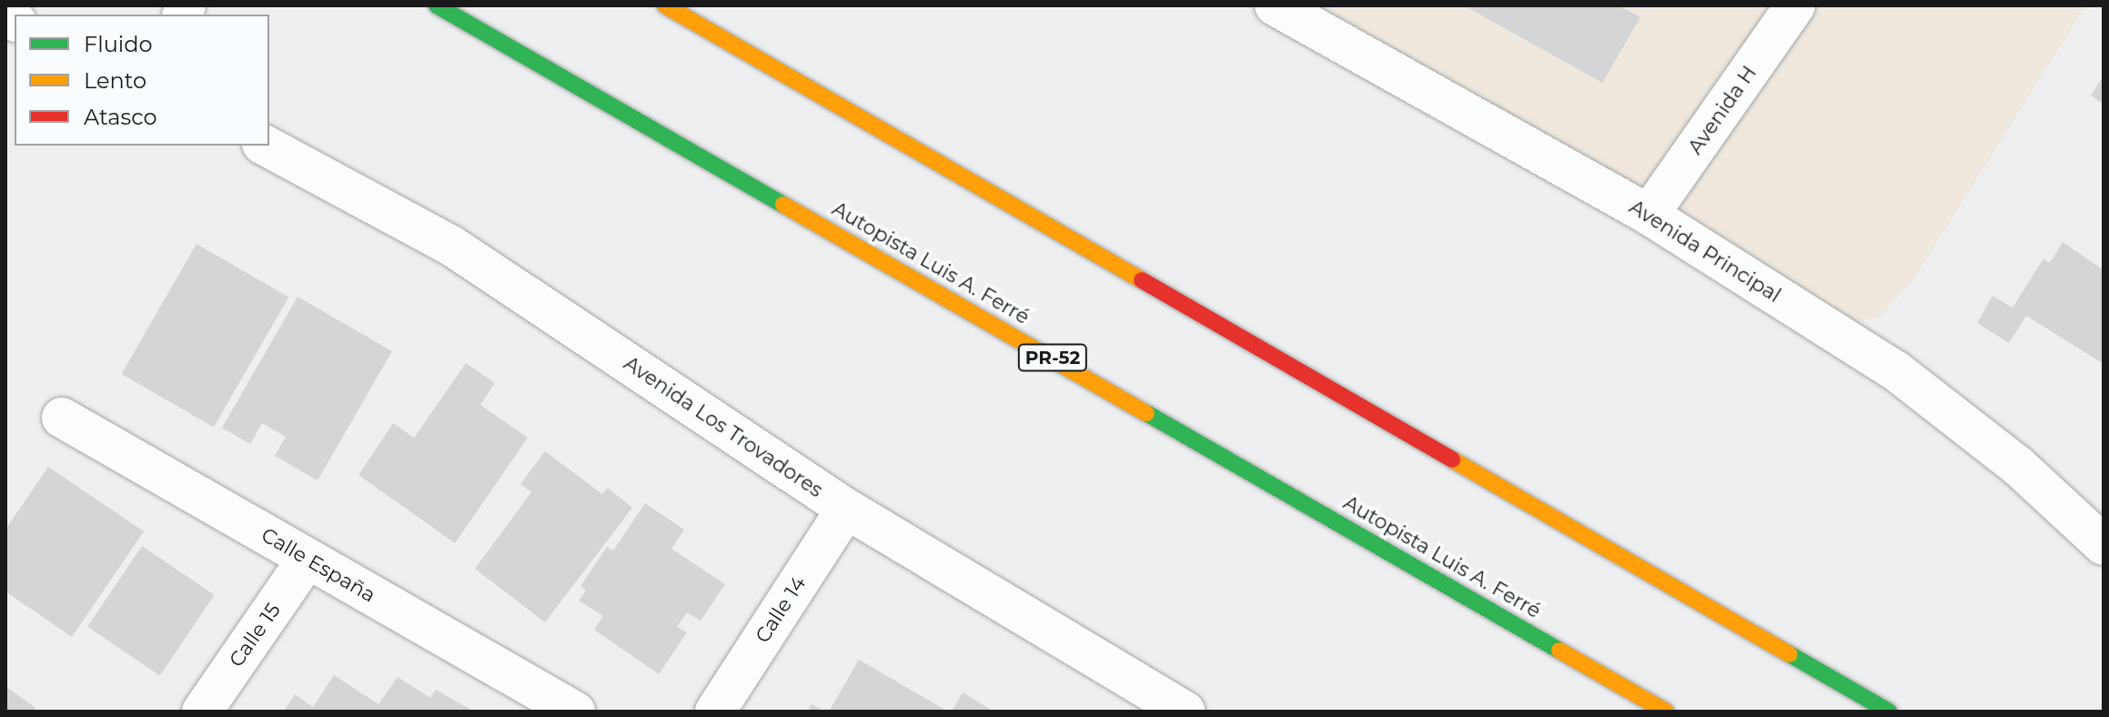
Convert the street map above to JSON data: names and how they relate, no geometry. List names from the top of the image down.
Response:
{
  "streets": {
    "highway": ["Autopista Luis A. Ferré", "PR-52"],
    "street": [
      "Avenida H",
      "Avenida Principal",
      "Avenida Los Trovadores",
      "Calle España",
      "Calle 14",
      "Calle 15"
    ]
  },
  "crossings": [
    ["Avenida H", "Avenida Principal"],
    ["Avenida Los Trovadores", "Calle 14"],
    ["Calle España", "Calle 15"]
  ],
  "legend": ["Fluido", "Lento", "Atasco"]
}
